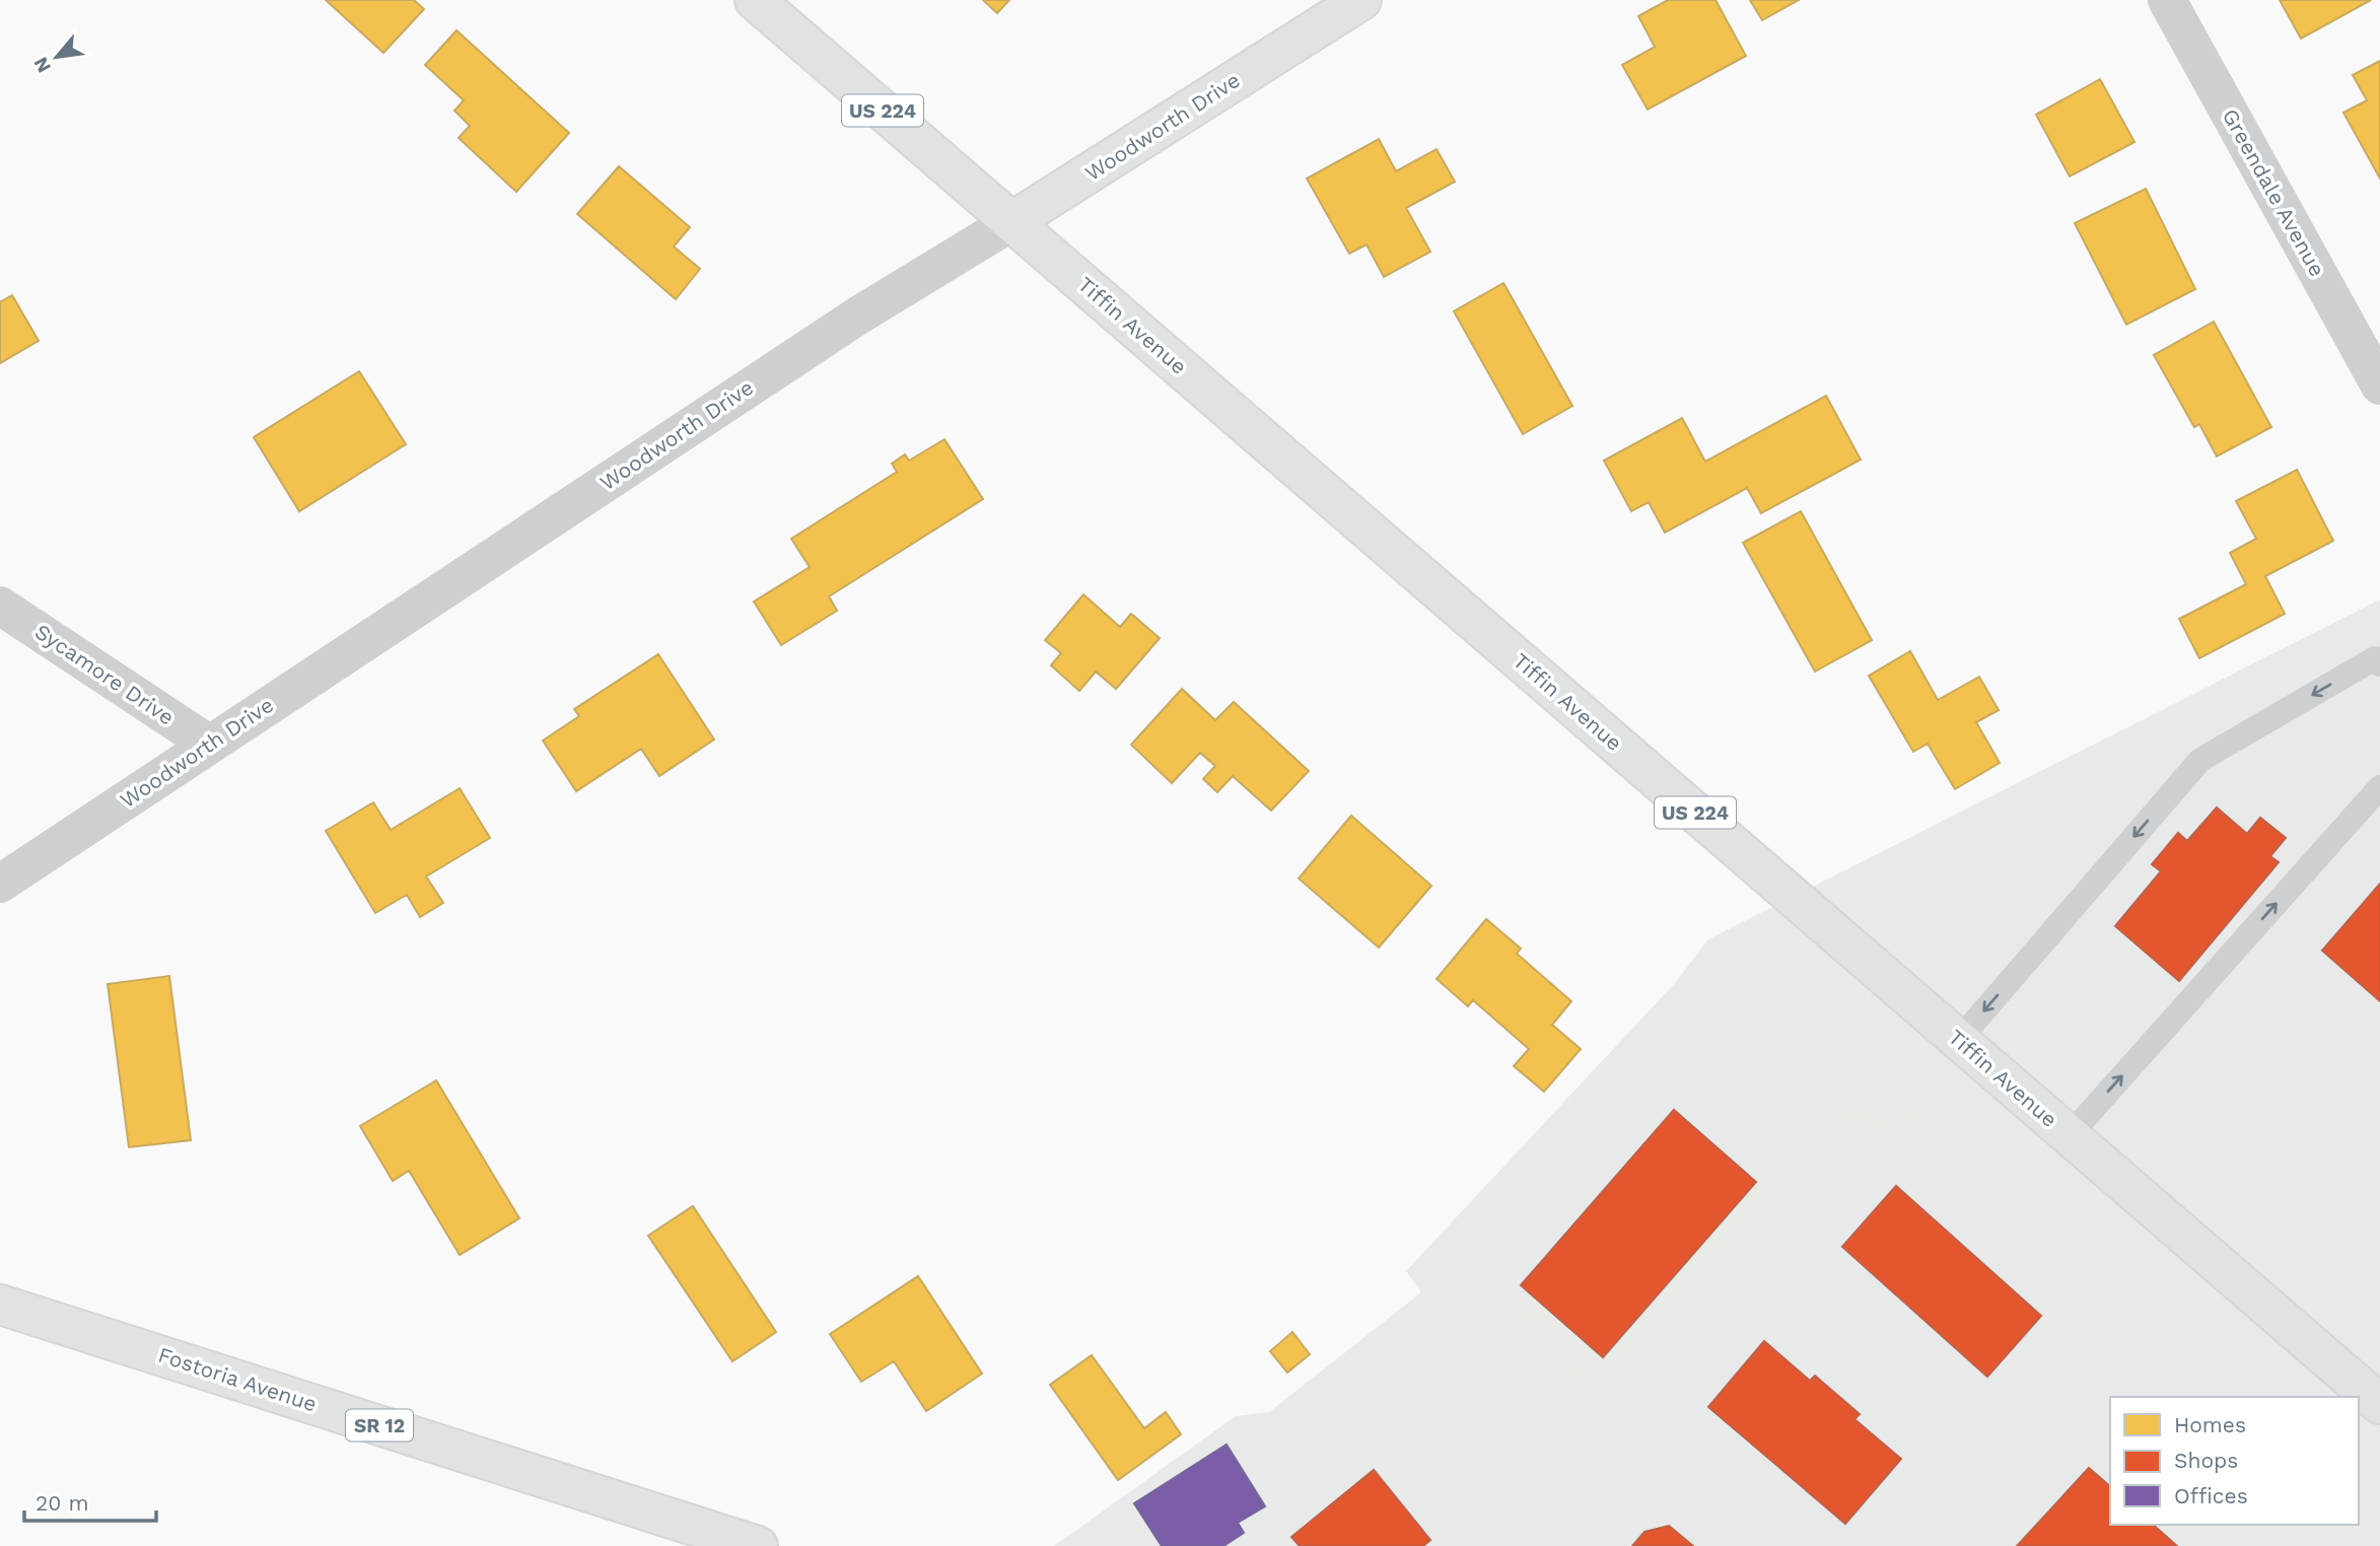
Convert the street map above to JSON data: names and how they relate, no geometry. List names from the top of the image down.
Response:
{
  "streets": {
    "main road": [
      "US 224",
      "Woodworth Drive",
      "Tiffin Avenue",
      "Fostoria Avenue",
      "SR 12"
    ],
    "street": ["Greendale Avenue", "Sycamore Drive"]
  },
  "crossings": [
    ["Woodworth Drive", "Tiffin Avenue"],
    ["Woodworth Drive", "Sycamore Drive"]
  ],
  "legend": ["Homes", "Shops", "Offices"],
  "scale_bar": "20 m",
  "north": "bottom left"
}
